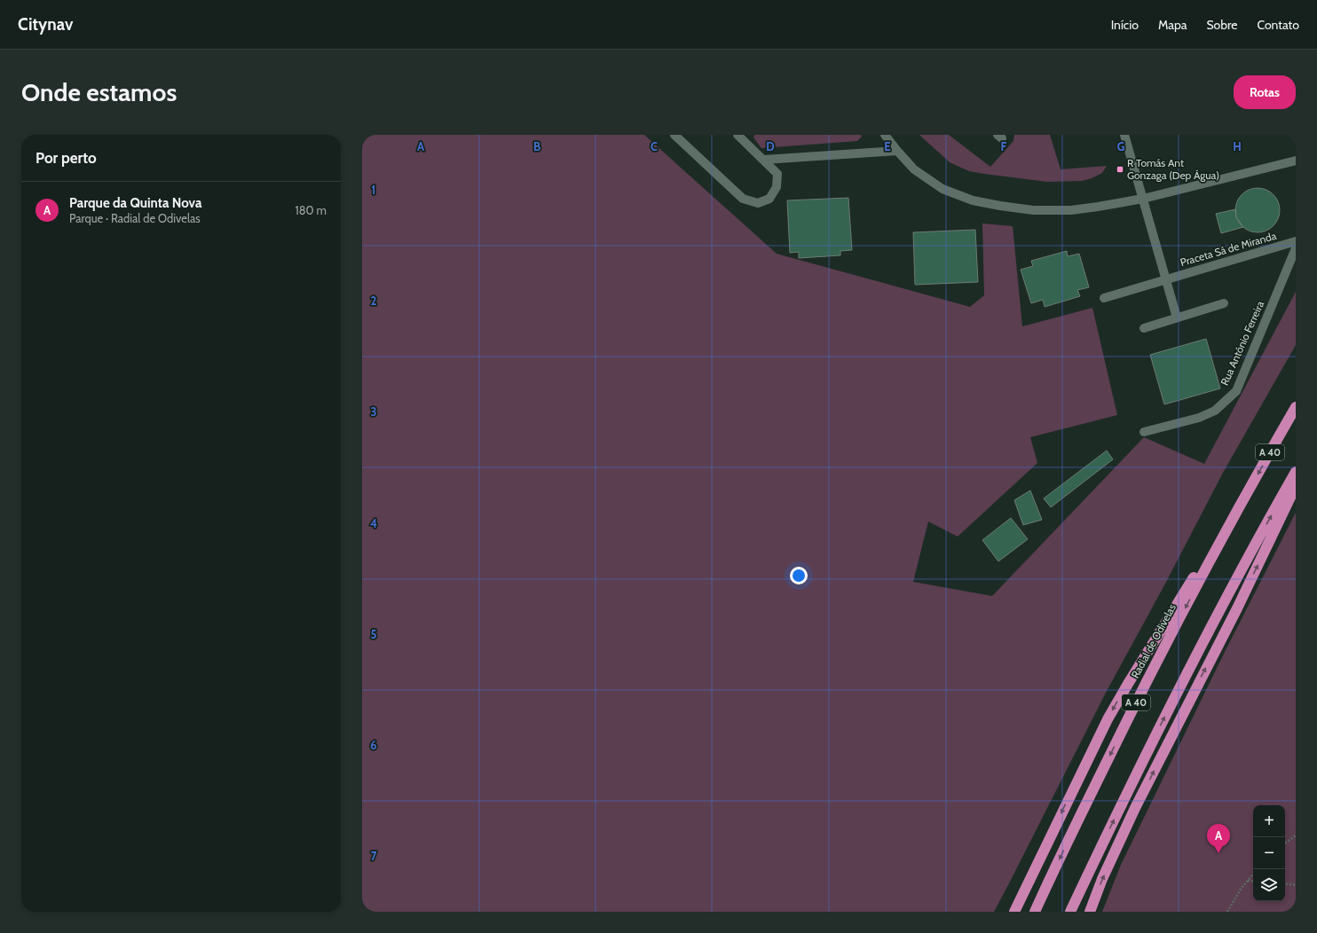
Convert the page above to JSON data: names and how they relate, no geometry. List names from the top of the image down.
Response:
{
  "streets": {
    "highway": ["A 40", "Radial de Odivelas"],
    "street": ["Praceta Sá de Miranda", "Rua António Ferreira"]
  },
  "places": {
    "transit": ["R Tomás Ant Gonzaga (Dep Água)"]
  },
  "page": {
    "header": "Citynav",
    "nav": [
      "Início",
      "Mapa",
      "Sobre",
      "Contato"
    ],
    "buttons": "Rotas",
    "title": "Onde estamos",
    "heading": "Por perto",
    "list": [
      {
        "mark": "A",
        "name": "Parque da Quinta Nova",
        "note": "Parque · Radial de Odivelas",
        "value": "180 m"
      }
    ],
    "map_buttons": ["+", "−"],
    "pins": "A"
  },
  "grid": {
    "columns": [
      "A",
      "B",
      "C",
      "D",
      "E",
      "F",
      "G",
      "H"
    ],
    "rows": [
      "1",
      "2",
      "3",
      "4",
      "5",
      "6",
      "7"
    ]
  }
}
